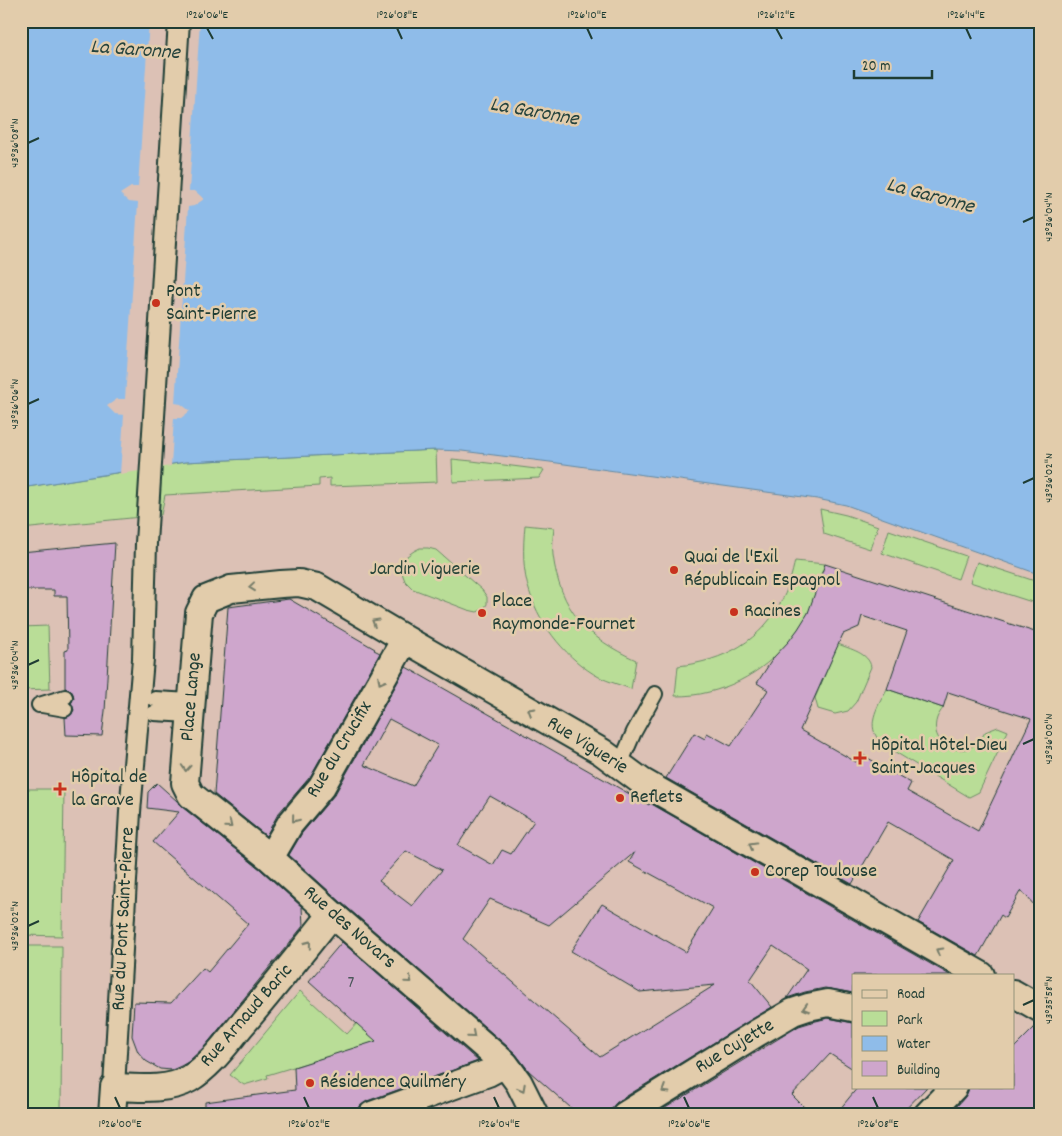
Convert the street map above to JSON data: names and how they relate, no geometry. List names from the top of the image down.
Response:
{
  "streets": {
    "street": [
      "Place Lange",
      "Rue Viguerie",
      "Rue du Crucifix",
      "Rue du Pont Saint-Pierre",
      "Rue des Novars",
      "Rue Arnaud Baric",
      "Rue Cujette"
    ]
  },
  "crossings": [
    ["Place Lange", "Rue Viguerie"],
    ["Place Lange", "Rue des Novars"],
    ["Rue Viguerie", "Rue du Crucifix"],
    ["Rue du Crucifix", "Rue des Novars"],
    ["Rue du Pont Saint-Pierre", "Rue Arnaud Baric"],
    ["Rue des Novars", "Rue Arnaud Baric"]
  ],
  "one_way": [
    "Place Lange",
    "Rue Viguerie",
    "Rue du Crucifix",
    "Rue des Novars",
    "Rue Cujette"
  ],
  "water": ["La Garonne"],
  "parks": ["Jardin Viguerie"],
  "places": {
    "other": [
      "Pont Saint-Pierre",
      "Quai de l'Exil Républicain Espagnol",
      "Racines",
      "Place Raymonde-Fournet",
      "Reflets",
      "Corep Toulouse",
      "Résidence Quilméry"
    ],
    "health": ["Hôpital Hôtel-Dieu Saint-Jacques", "Hôpital de la Grave"]
  },
  "house_numbers": ["7"],
  "legend": [
    "Road",
    "Park",
    "Water",
    "Building"
  ],
  "scale_bar": "20 m",
  "coordinates": [
    "1°26'06\"E",
    "1°26'08\"E",
    "1°26'10\"E",
    "1°26'12\"E",
    "1°26'14\"E",
    "43°36'08\"N",
    "43°36'04\"N",
    "43°36'06\"N",
    "43°36'02\"N",
    "43°36'00\"N",
    "43°35'58\"N",
    "1°26'00\"E",
    "1°26'02\"E",
    "1°26'04\"E"
  ]
}
